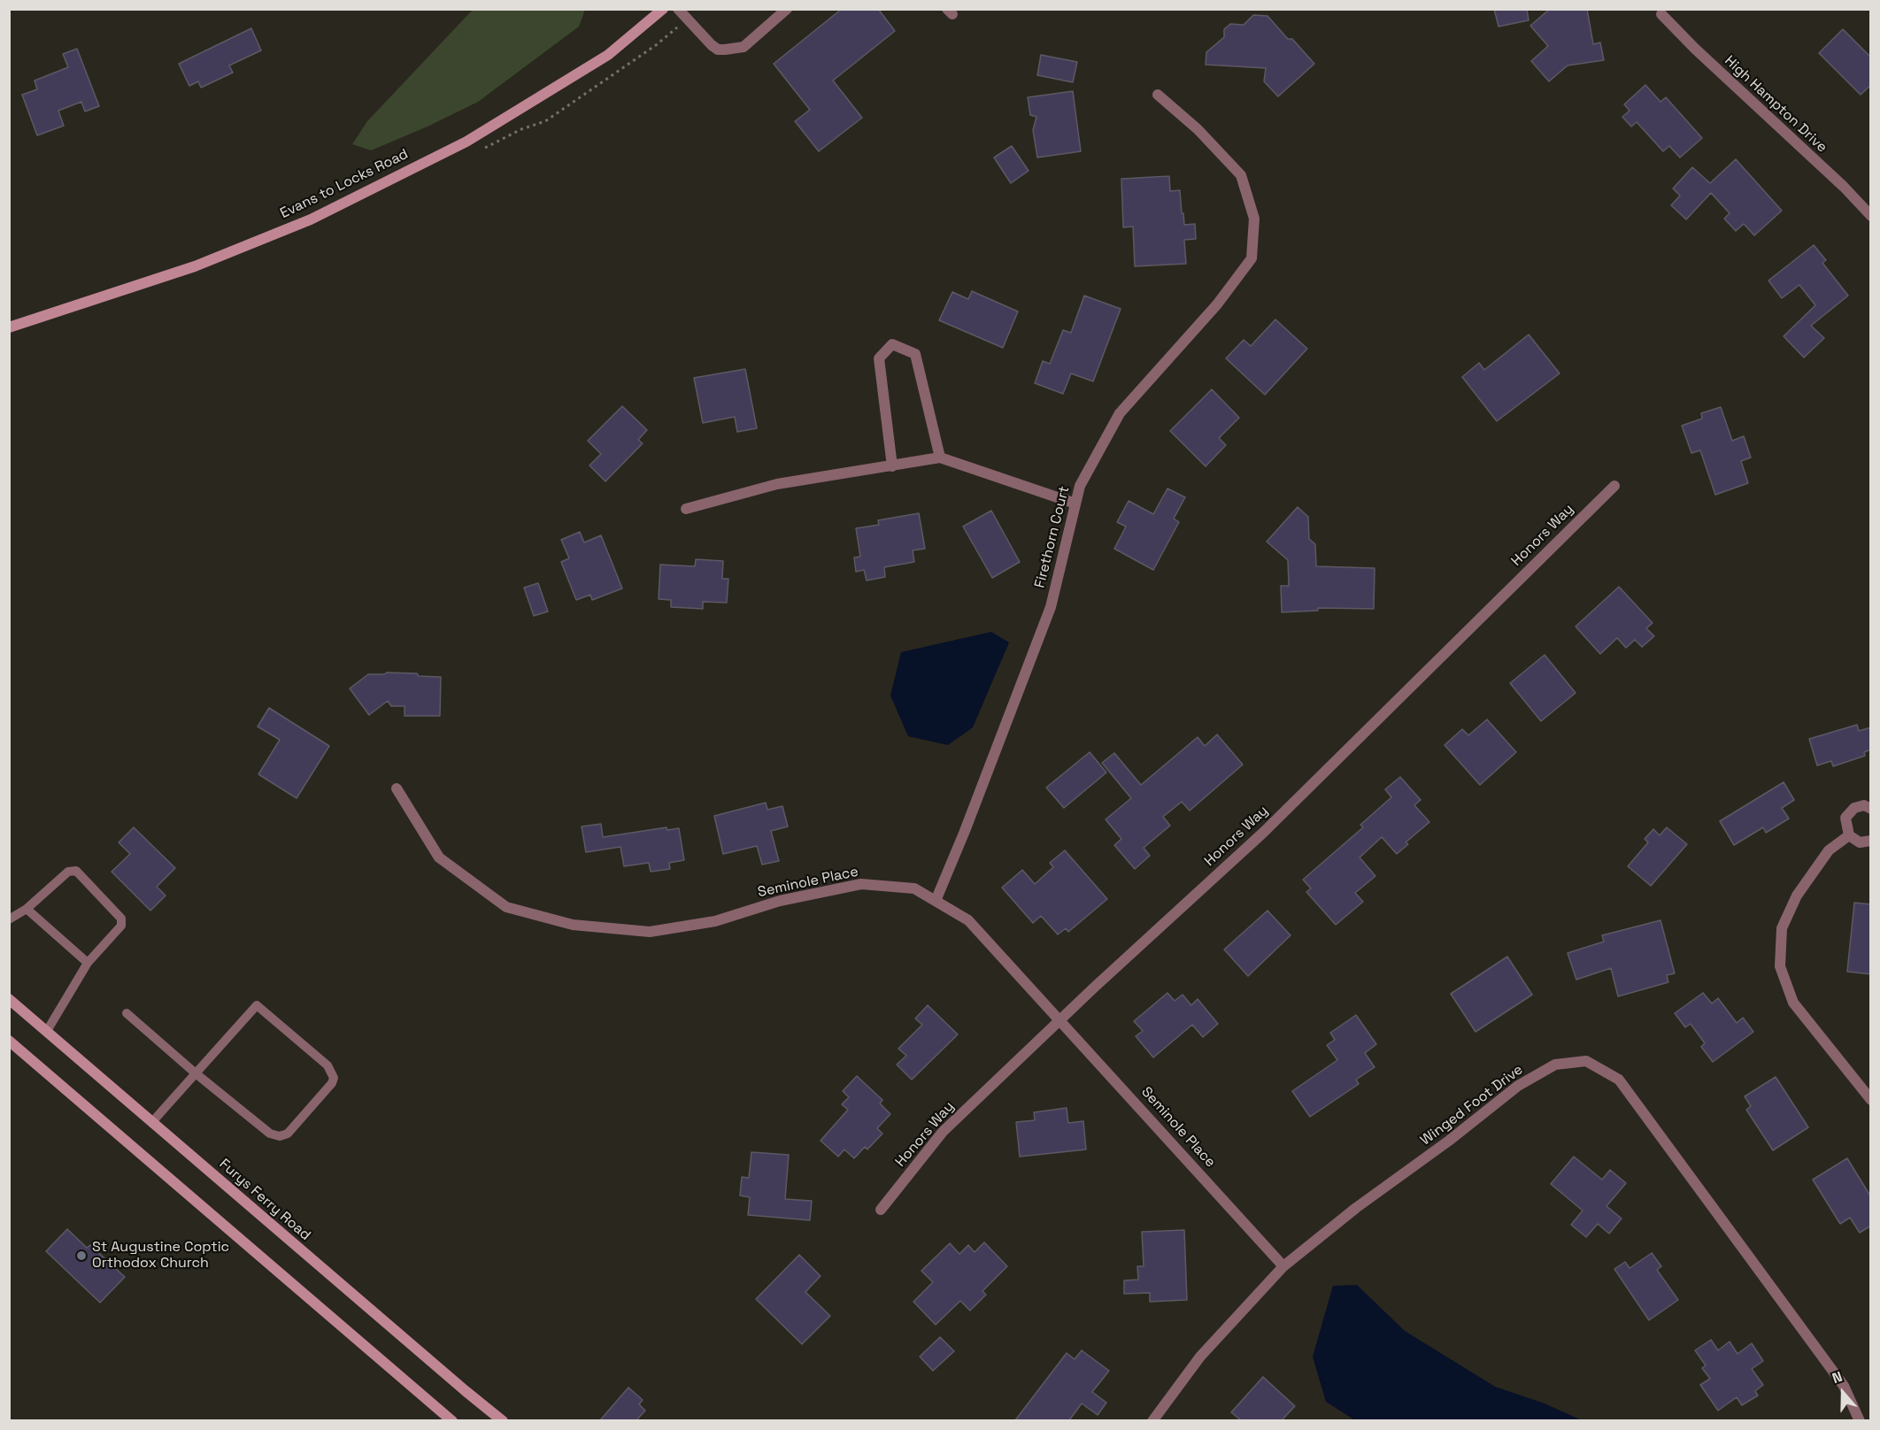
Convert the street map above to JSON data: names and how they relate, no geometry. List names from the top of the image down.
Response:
{
  "streets": {
    "main road": ["Evans to Locks Road", "Furys Ferry Road"],
    "street": [
      "High Hampton Drive",
      "Honors Way",
      "Firethorn Court",
      "Seminole Place",
      "Winged Foot Drive"
    ]
  },
  "crossings": [
    ["Honors Way", "Seminole Place"],
    ["Firethorn Court", "Seminole Place"],
    ["Seminole Place", "Winged Foot Drive"]
  ],
  "places": ["St Augustine Coptic Orthodox Church"],
  "north": "top"
}
